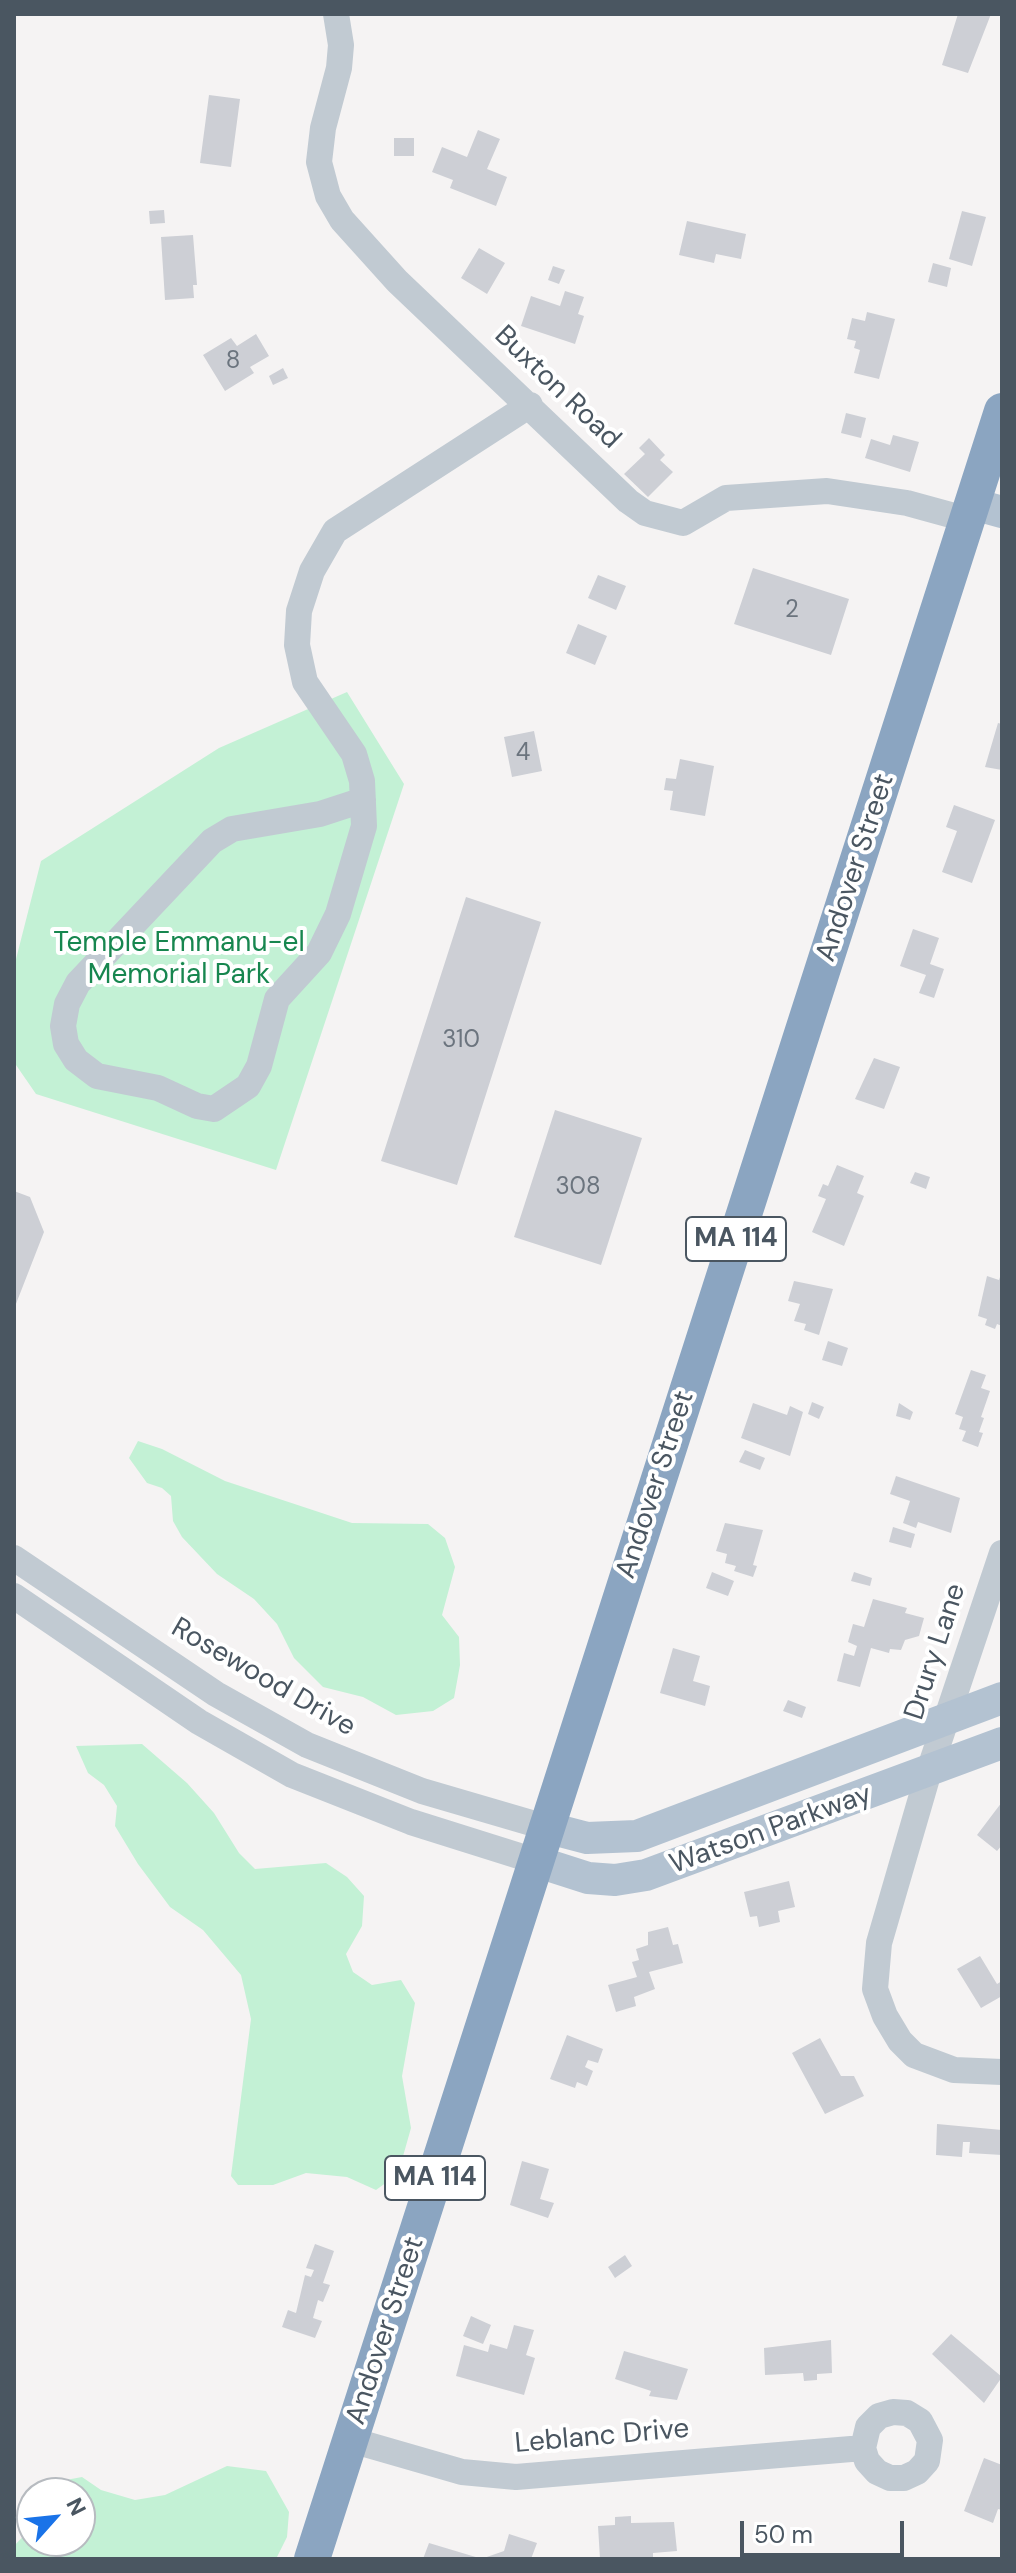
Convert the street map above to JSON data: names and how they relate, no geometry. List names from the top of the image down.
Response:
{
  "streets": {
    "highway": ["Andover Street", "MA 114"],
    "main road": ["Watson Parkway"],
    "street": [
      "Buxton Road",
      "Drury Lane",
      "Rosewood Drive",
      "Leblanc Drive"
    ]
  },
  "crossings": [
    ["Buxton Road", "Andover Street"],
    ["Andover Street", "Rosewood Drive"],
    ["Andover Street", "Watson Parkway"],
    ["Andover Street", "Leblanc Drive"],
    ["Drury Lane", "Watson Parkway"],
    ["Rosewood Drive", "Watson Parkway"]
  ],
  "parks": ["Temple Emmanu-el Memorial Park"],
  "house_numbers": [
    "8",
    "2",
    "4",
    "310",
    "308"
  ],
  "scale_bar": "50 m",
  "north": "top right"
}
